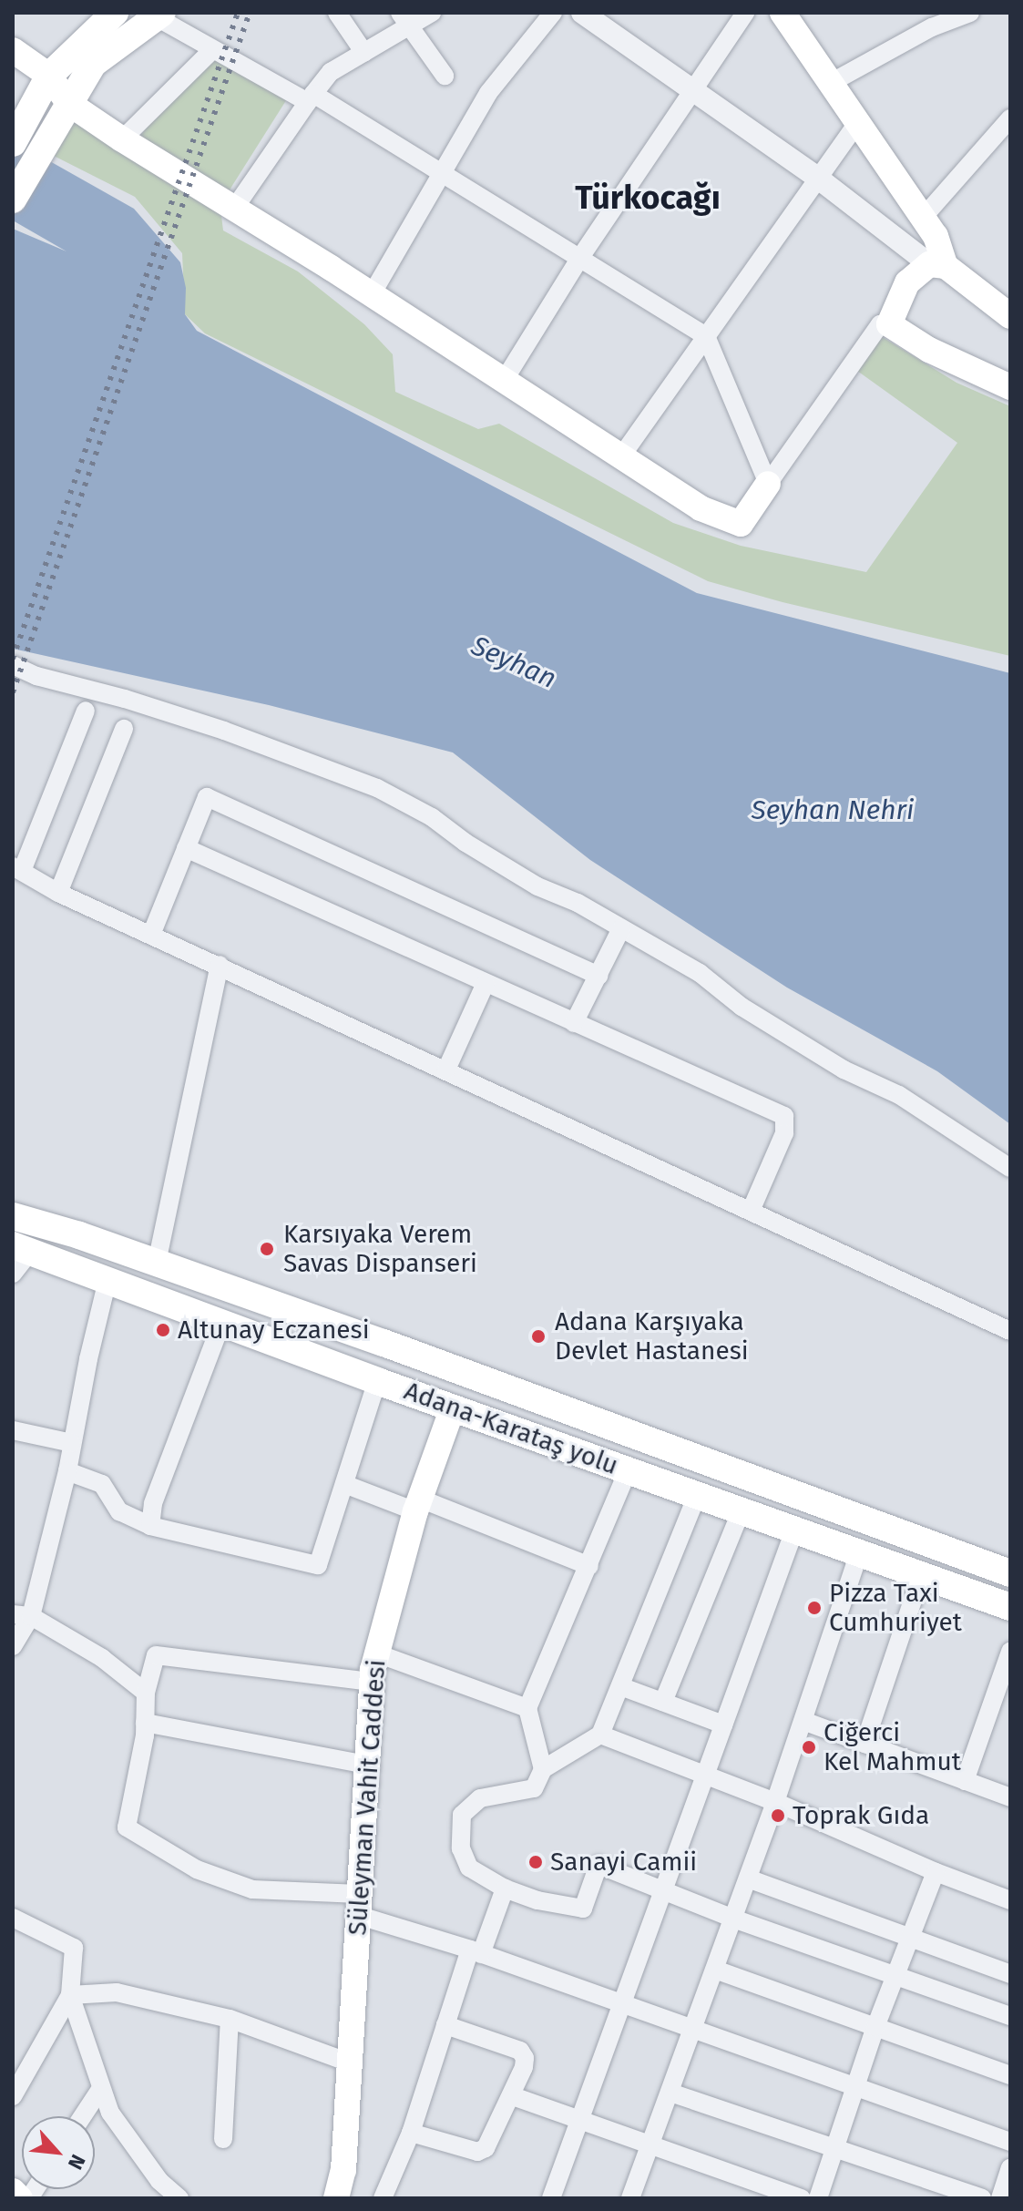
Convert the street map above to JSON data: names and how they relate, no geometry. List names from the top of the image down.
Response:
{
  "streets": {
    "main road": ["Adana-Karataş yolu", "Süleyman Vahit Caddesi"]
  },
  "crossings": [
    ["Adana-Karataş yolu", "Süleyman Vahit Caddesi"]
  ],
  "districts": ["Türkocağı"],
  "water": ["Seyhan", "Seyhan Nehri"],
  "places": [
    "Karsıyaka Verem Savas Dispanseri",
    "Altunay Eczanesi",
    "Adana Karşıyaka Devlet Hastanesi",
    "Pizza Taxi Cumhuriyet",
    "Ciğerci Kel Mahmut",
    "Toprak Gıda",
    "Sanayi Camii"
  ],
  "north": "bottom right"
}
